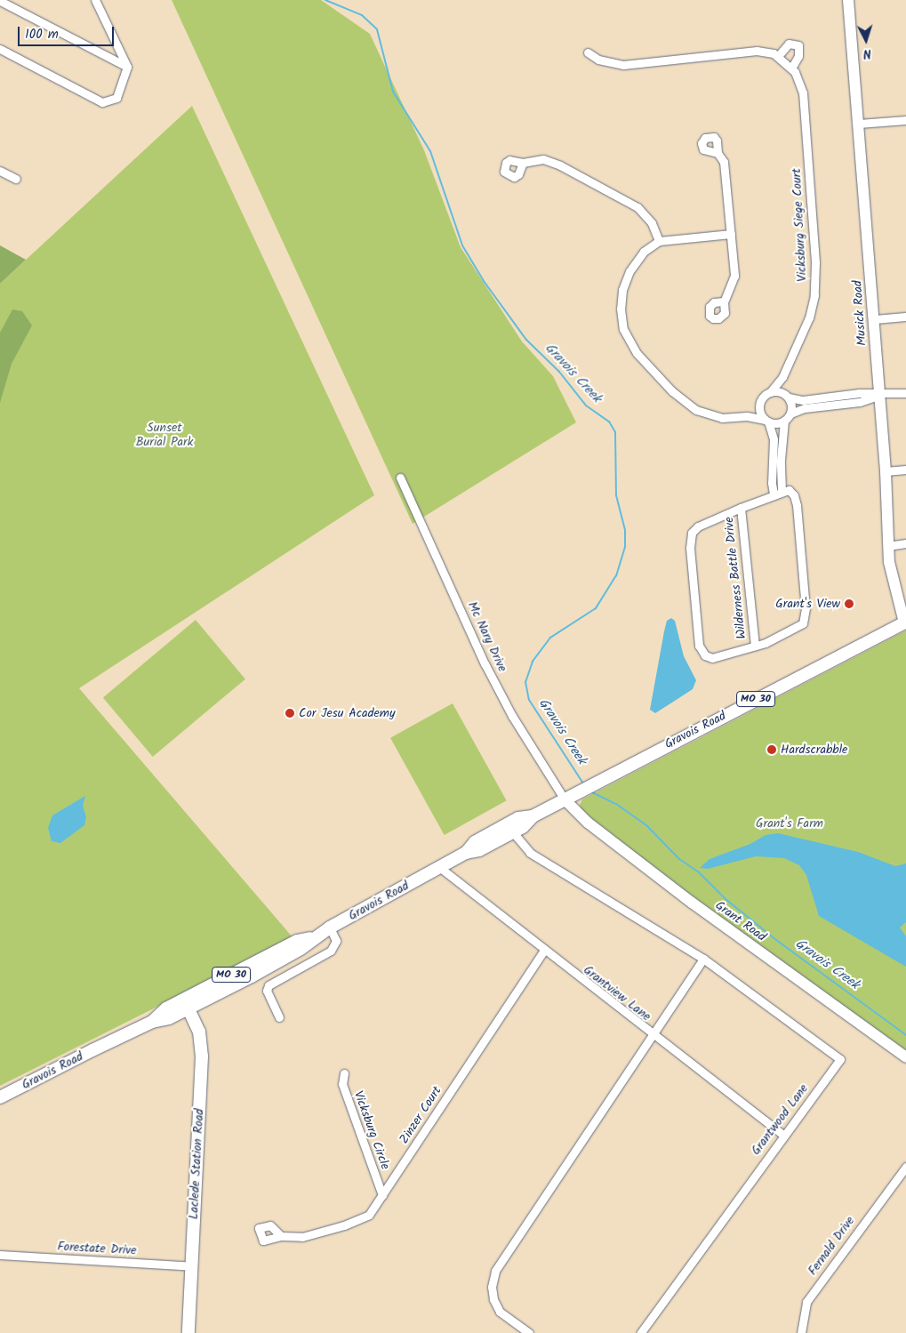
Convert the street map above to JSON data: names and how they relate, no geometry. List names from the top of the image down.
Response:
{
  "streets": {
    "main road": ["MO 30", "Gravois Road", "Laclede Station Road"],
    "street": [
      "Vicksburg Siege Court",
      "Musick Road",
      "Wilderness Battle Drive",
      "Mc Nary Drive",
      "Grant Road",
      "Grantview Lane",
      "Zinzer Court",
      "Grantwood Lane",
      "Vicksburg Circle",
      "Fernald Drive",
      "Forestate Drive"
    ]
  },
  "crossings": [
    ["Musick Road", "Gravois Road"],
    ["Mc Nary Drive", "Gravois Road"],
    ["Mc Nary Drive", "Grant Road"],
    ["Gravois Road", "Grant Road"],
    ["Gravois Road", "Grantview Lane"],
    ["Gravois Road", "Grantwood Lane"],
    ["Gravois Road", "Laclede Station Road"],
    ["Grantview Lane", "Zinzer Court"],
    ["Grantview Lane", "Grantwood Lane"],
    ["Zinzer Court", "Vicksburg Circle"],
    ["Laclede Station Road", "Forestate Drive"]
  ],
  "water": ["Gravois Creek"],
  "parks": ["Sunset Burial Park", "Grant's Farm"],
  "places": ["Grant's View", "Cor Jesu Academy", "Hardscrabble"],
  "scale_bar": "100 m",
  "north": "bottom"
}
